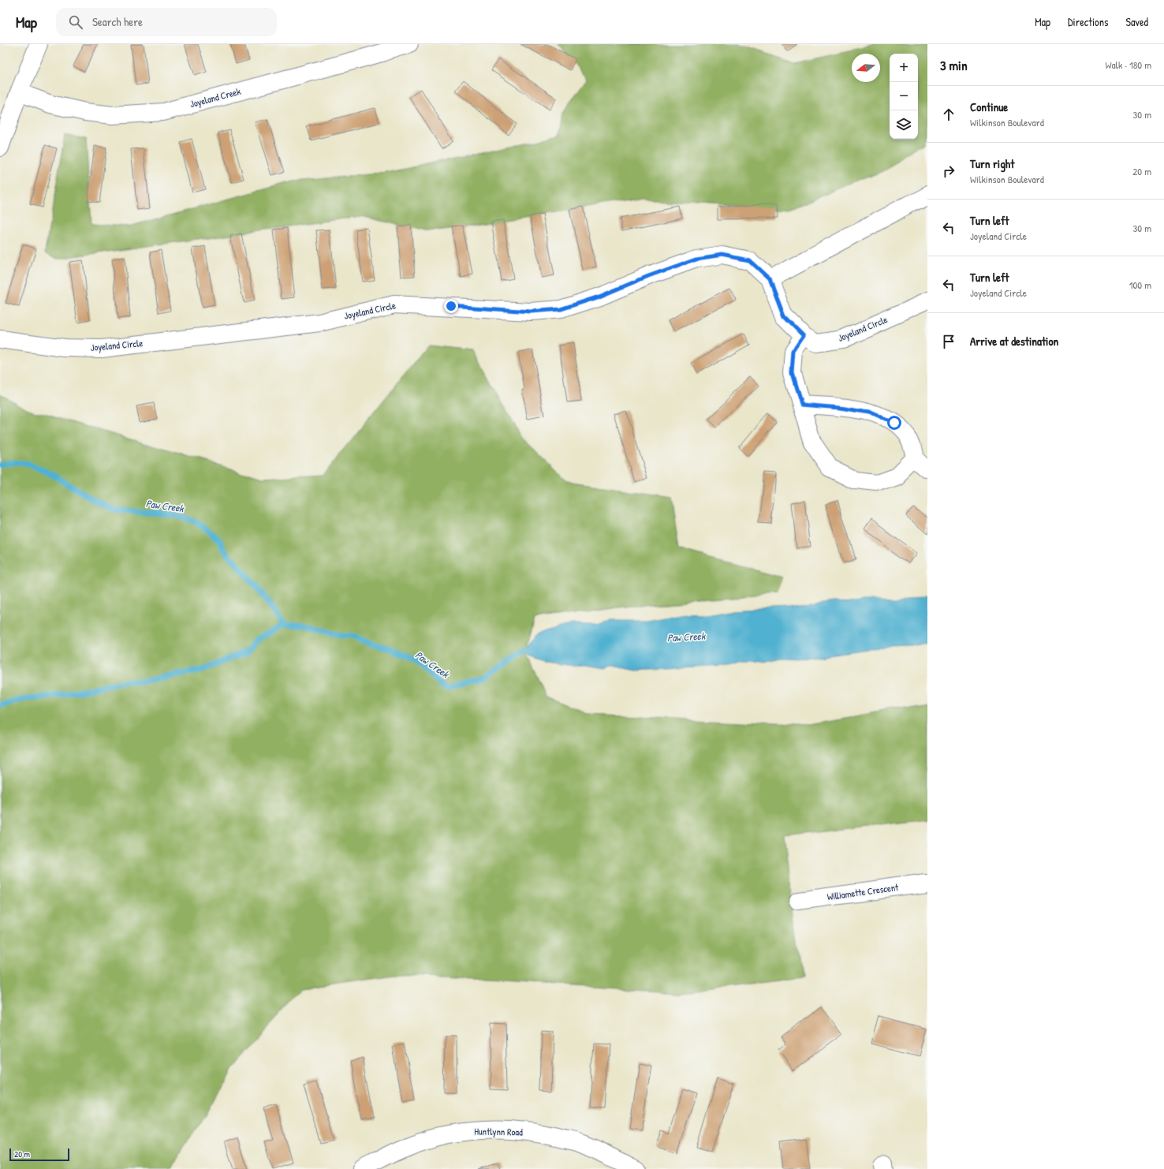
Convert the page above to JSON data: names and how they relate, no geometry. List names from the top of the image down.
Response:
{
  "streets": {
    "street": [
      "Joyeland Creek",
      "Joyeland Circle",
      "Williamette Crescent",
      "Huntlynn Road"
    ]
  },
  "water": ["Paw Creek"],
  "scale_bar": "20 m",
  "north": "left",
  "page": {
    "header": "Map",
    "search": "Search here",
    "nav": ["Map", "Directions", "Saved"],
    "heading": ["3 min", "Walk · 180 m"],
    "map_buttons": ["+", "−"],
    "list": [
      ["Continue", "Wilkinson Boulevard", "30 m"],
      ["Turn right", "Wilkinson Boulevard", "20 m"],
      ["Turn left", "Joyeland Circle", "30 m"],
      ["Turn left", "Joyeland Circle", "100 m"],
      "Arrive at destination"
    ],
    "scale": "20 m"
  }
}
